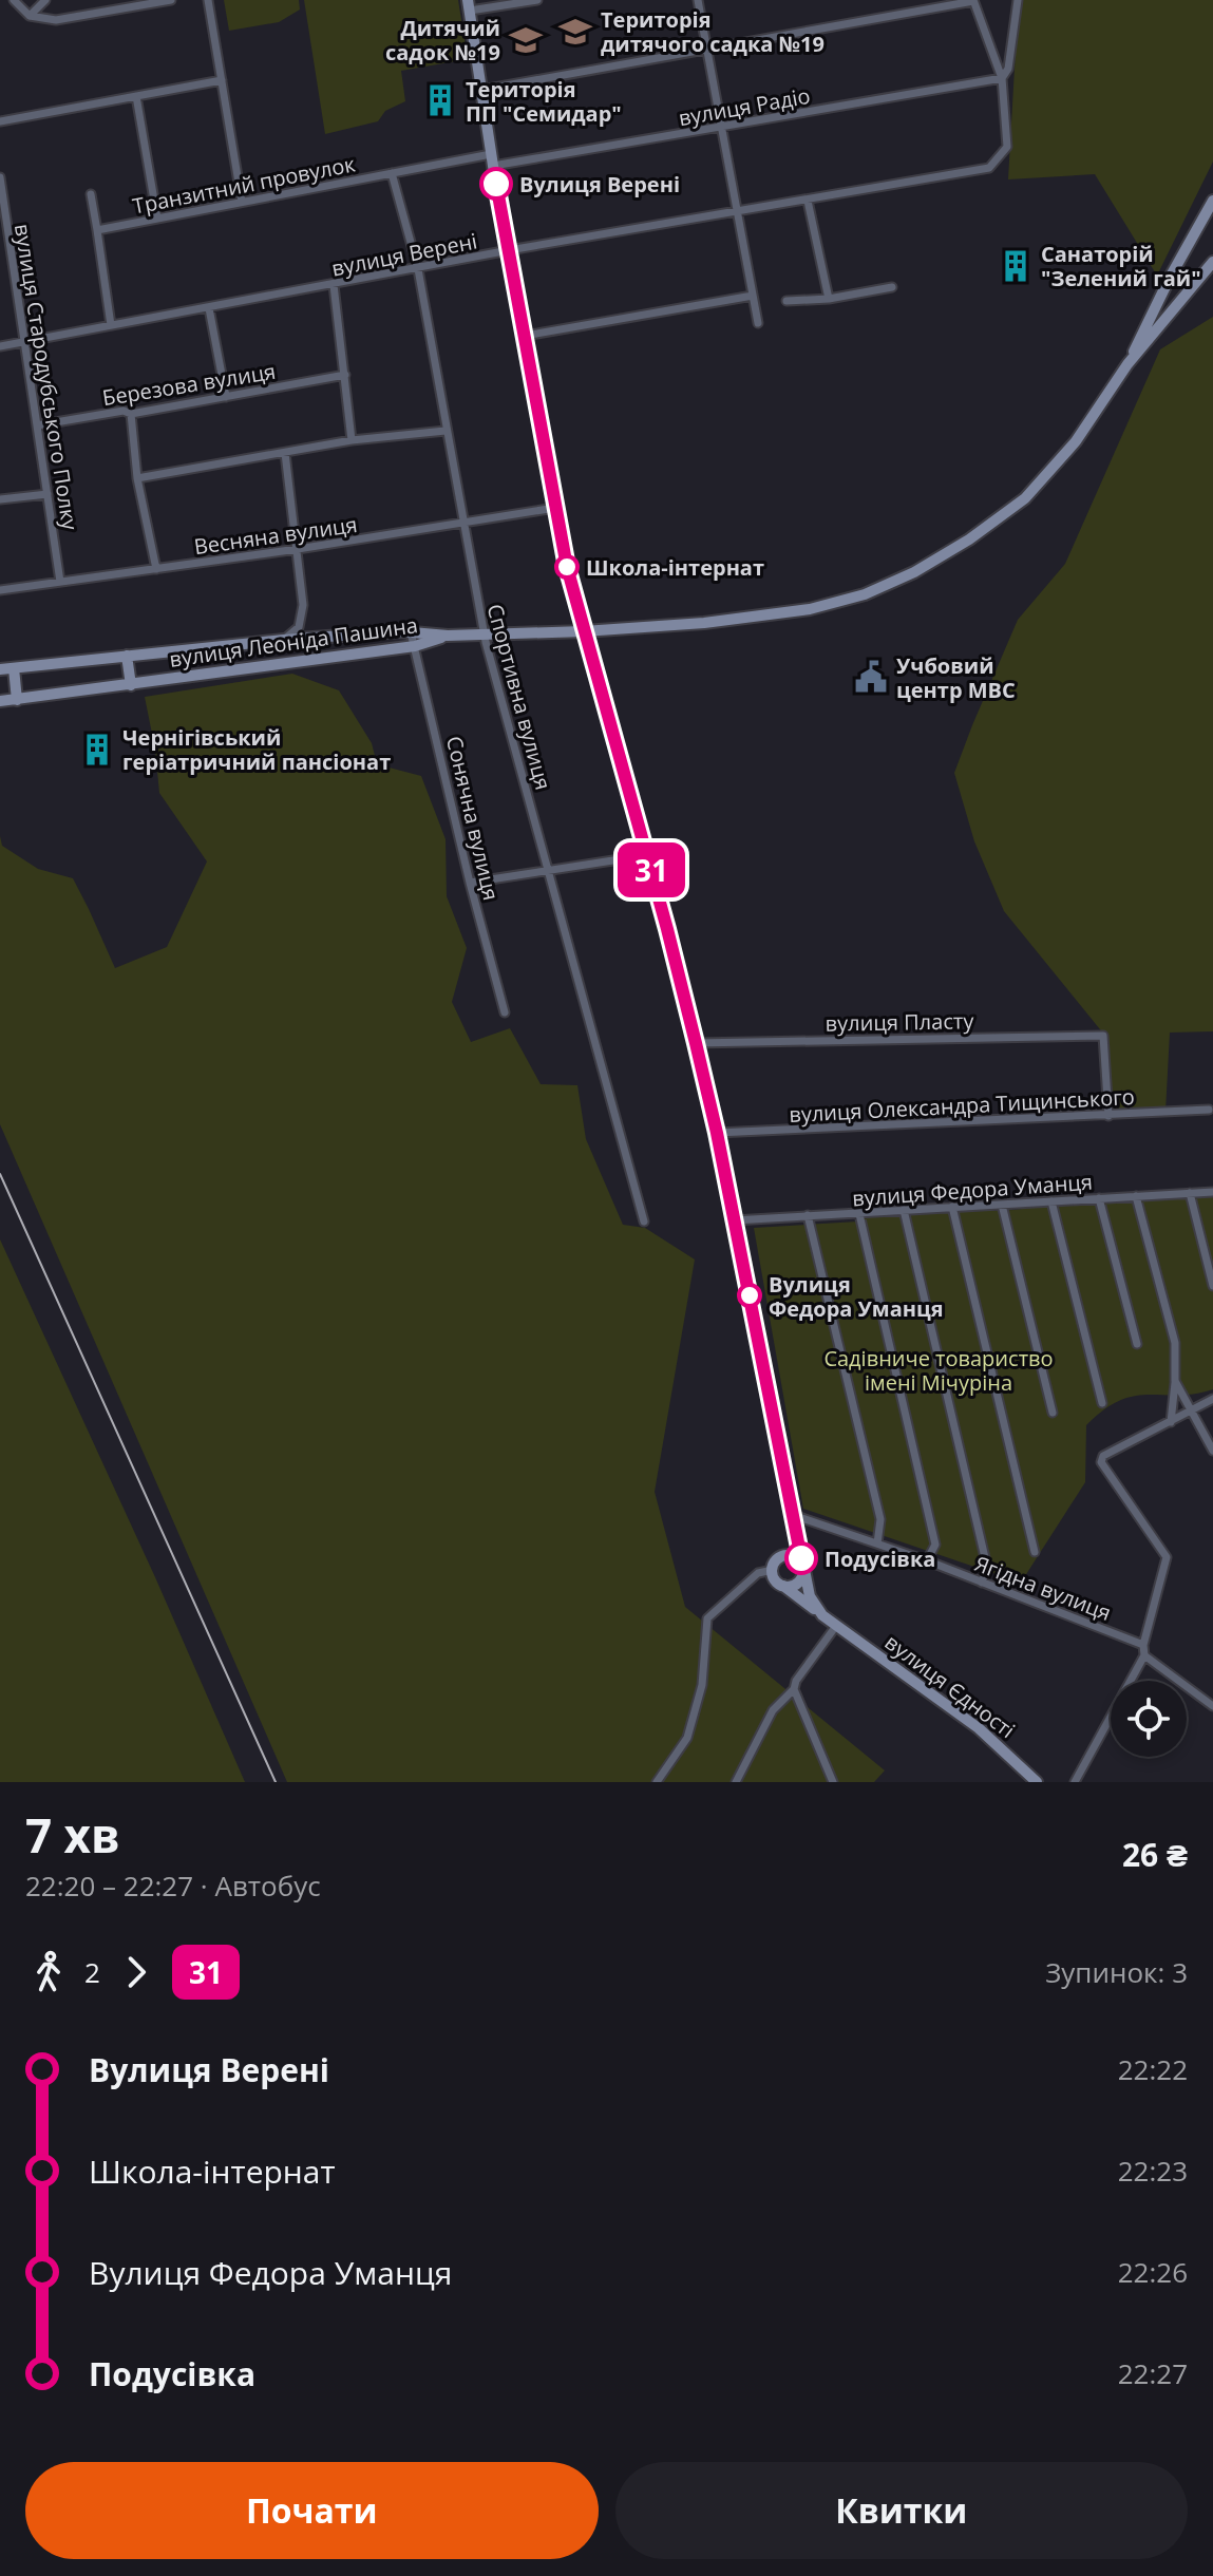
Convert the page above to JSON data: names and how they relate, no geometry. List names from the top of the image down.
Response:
{
  "streets": {
    "main road": ["вулиця Леоніда Пашина", "вулиця Єдності"],
    "street": [
      "вулиця Радіо",
      "Транзитний провулок",
      "вулиця Верені",
      "вулиця Стародубського Полку",
      "Березова вулиця",
      "Весняна вулиця",
      "Спортивна вулиця",
      "Сонячна вулиця",
      "вулиця Пласту",
      "вулиця Олександра Тищинського",
      "вулиця Федора Уманця",
      "Ягідна вулиця"
    ]
  },
  "crossings": [
    ["вулиця Радіо", "Транзитний провулок"],
    ["вулиця Радіо", "вулиця Верені"],
    ["вулиця Радіо", "вулиця Єдності"],
    ["Транзитний провулок", "Спортивна вулиця"],
    ["Транзитний провулок", "вулиця Єдності"],
    ["вулиця Верені", "вулиця Стародубського Полку"],
    ["вулиця Верені", "Спортивна вулиця"],
    ["вулиця Верені", "вулиця Єдності"],
    ["вулиця Стародубського Полку", "Березова вулиця"],
    ["вулиця Стародубського Полку", "Весняна вулиця"],
    ["Весняна вулиця", "Спортивна вулиця"],
    ["Весняна вулиця", "вулиця Єдності"],
    ["вулиця Леоніда Пашина", "Сонячна вулиця"],
    ["вулиця Пласту", "вулиця Олександра Тищинського"],
    ["вулиця Пласту", "вулиця Єдності"],
    ["вулиця Олександра Тищинського", "вулиця Єдності"],
    ["вулиця Федора Уманця", "вулиця Єдності"],
    ["Ягідна вулиця", "вулиця Єдності"]
  ],
  "parks": ["Садівниче товариство імені Мічуріна"],
  "places": {
    "school or university": ["Територія дитячого садка №19", "Дитячий садок №19"],
    "building": ["Територія ПП \"Семидар\"", "Санаторій \"Зелений гай\"", "Чернігівський геріатричний пансіонат"],
    "other": [
      "Вулиця Верені",
      "Школа-інтернат",
      "Вулиця Федора Уманця",
      "Подусівка"
    ],
    "public building": ["Учбовий центр МВС"]
  },
  "lines": ["bus line 31"],
  "page": {
    "on_map": "31",
    "heading": ["7 хв", "22:20 – 22:27 · Автобус", "26 ₴"],
    "legs": ["2", "31", "Зупинок: 3"],
    "list": [
      {
        "name": "Вулиця Верені",
        "value": "22:22"
      },
      {
        "name": "Школа-інтернат",
        "value": "22:23"
      },
      {
        "name": "Вулиця Федора Уманця",
        "value": "22:26"
      },
      {
        "name": "Подусівка",
        "value": "22:27"
      }
    ],
    "buttons": ["Почати", "Квитки"]
  }
}
